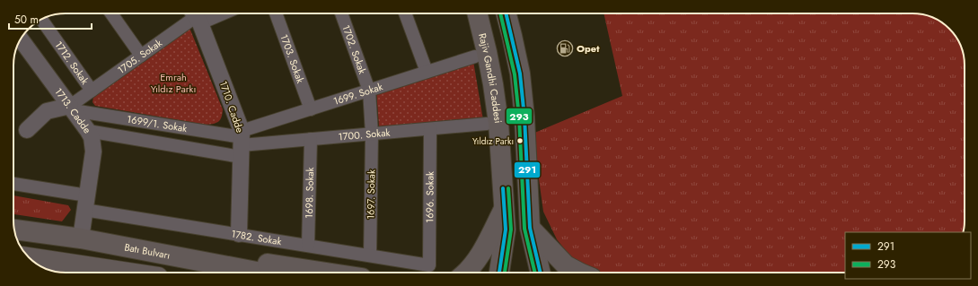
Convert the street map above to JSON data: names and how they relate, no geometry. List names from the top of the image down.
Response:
{
  "streets": {
    "main road": ["Rajiv Gandhi Caddesi", "Batı Bulvarı"],
    "street": [
      "1702. Sokak",
      "1705. Sokak",
      "1703. Sokak",
      "1712. Sokak",
      "1699. Sokak",
      "1710. Cadde",
      "1713. Cadde",
      "1699/1. Sokak",
      "1700. Sokak",
      "1698. Sokak",
      "1697. Sokak",
      "1696. Sokak",
      "1782. Sokak"
    ]
  },
  "crossings": [
    ["1702. Sokak", "1699. Sokak"],
    ["1702. Sokak", "1700. Sokak"],
    ["1702. Sokak", "1697. Sokak"],
    ["1705. Sokak", "1712. Sokak"],
    ["1705. Sokak", "1710. Cadde"],
    ["1705. Sokak", "1713. Cadde"],
    ["1705. Sokak", "1699/1. Sokak"],
    ["1703. Sokak", "1699. Sokak"],
    ["1699. Sokak", "1710. Cadde"],
    ["1699. Sokak", "1699/1. Sokak"],
    ["1699. Sokak", "1700. Sokak"],
    ["1710. Cadde", "1699/1. Sokak"],
    ["1710. Cadde", "1700. Sokak"],
    ["1710. Cadde", "1782. Sokak"],
    ["1713. Cadde", "1699/1. Sokak"],
    ["1713. Cadde", "1782. Sokak"],
    ["1713. Cadde", "Batı Bulvarı"],
    ["1699/1. Sokak", "1700. Sokak"],
    ["1700. Sokak", "1698. Sokak"],
    ["1700. Sokak", "1697. Sokak"],
    ["1700. Sokak", "1696. Sokak"],
    ["1698. Sokak", "1782. Sokak"],
    ["1697. Sokak", "1782. Sokak"],
    ["1696. Sokak", "1782. Sokak"]
  ],
  "parks": ["Emrah Yıldız Parkı"],
  "places": {
    "fuel station": ["Opet"],
    "other": ["Yıldız Parkı"]
  },
  "lines": ["transit line 291", "transit line 293"],
  "legend": ["291", "293"],
  "scale_bar": "50 m"
}
